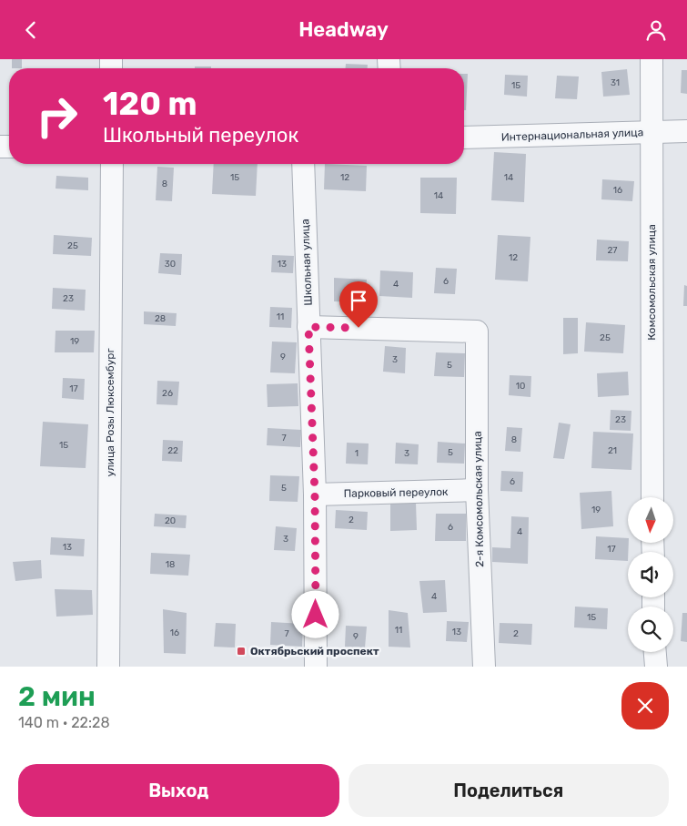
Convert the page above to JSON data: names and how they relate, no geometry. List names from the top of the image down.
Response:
{
  "streets": {
    "street": [
      "Интернациональная улица",
      "Школьная улица",
      "Комсомольская улица",
      "улица Розы Люксембург",
      "Парковый переулок",
      "2-я Комсомольская улица"
    ]
  },
  "crossings": [
    ["Интернациональная улица", "Комсомольская улица"],
    ["Школьная улица", "Парковый переулок"],
    ["Школьная улица", "2-я Комсомольская улица"],
    ["Парковый переулок", "2-я Комсомольская улица"]
  ],
  "places": {
    "transit": ["Октябрьский проспект"]
  },
  "house_numbers": [
    "31",
    "15",
    "15",
    "12",
    "14",
    "8",
    "16",
    "14",
    "25",
    "27",
    "12",
    "30",
    "13",
    "6",
    "4",
    "23",
    "11",
    "28",
    "25",
    "19",
    "9",
    "3",
    "5",
    "10",
    "17",
    "26",
    "23",
    "7",
    "8",
    "15",
    "22",
    "21",
    "5",
    "1",
    "3",
    "6",
    "5",
    "19",
    "2",
    "20",
    "6",
    "4",
    "3",
    "13",
    "17",
    "18",
    "4",
    "15",
    "11",
    "13",
    "16",
    "7",
    "2",
    "9"
  ],
  "north": "bottom",
  "page": {
    "header": "Headway",
    "turn": ["120 m", "Школьный переулок"],
    "heading": ["2 мин", "140 m · 22:28"],
    "buttons": ["Выход", "Поделиться"]
  }
}
